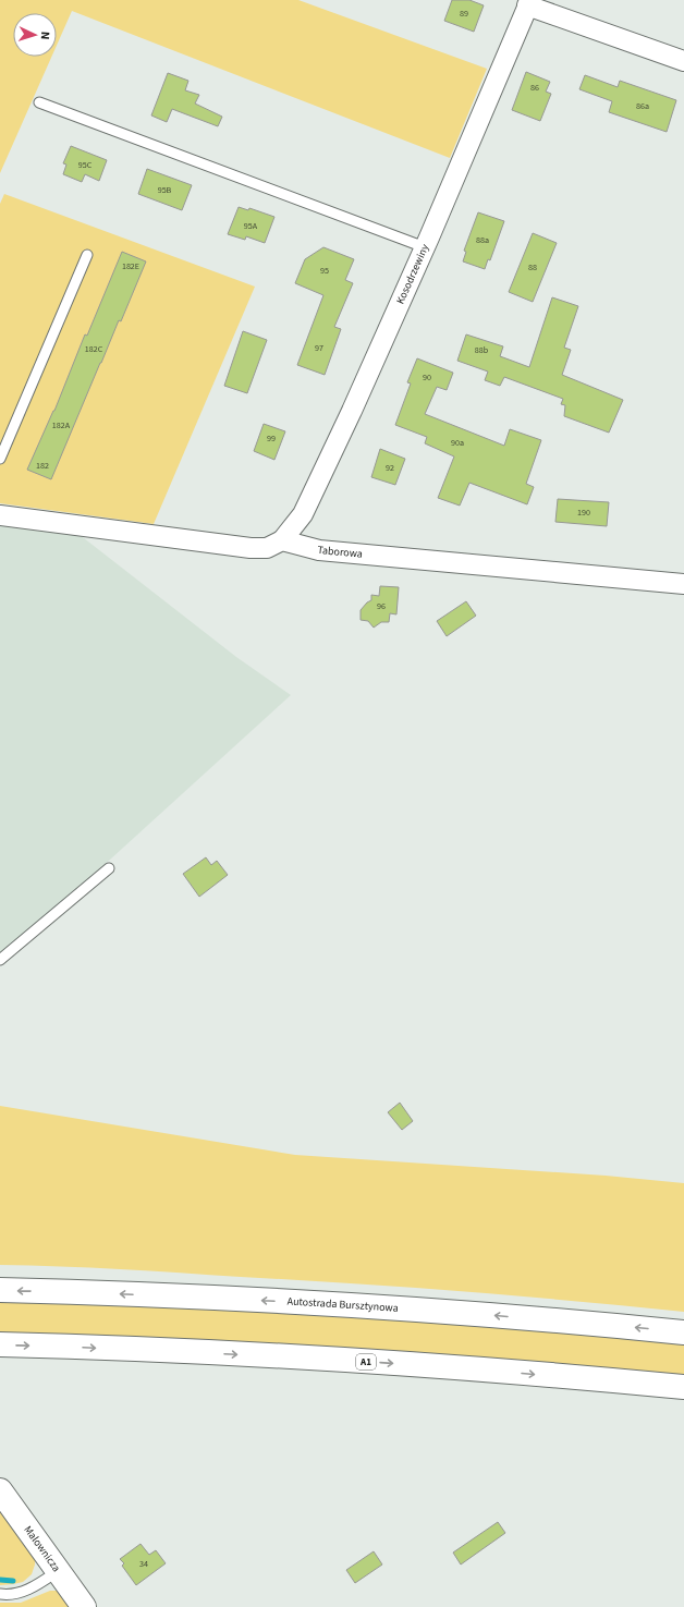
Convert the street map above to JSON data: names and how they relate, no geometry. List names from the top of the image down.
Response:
{
  "streets": {
    "main road": ["Autostrada Bursztynowa", "A1", "Malownicza"],
    "street": ["Kosodrzewiny", "Taborowa"]
  },
  "crossings": [
    ["Kosodrzewiny", "Taborowa"]
  ],
  "house_numbers": [
    "89",
    "86",
    "86a",
    "95C",
    "95B",
    "95A",
    "88a",
    "182E",
    "88",
    "95",
    "97",
    "182C",
    "88b",
    "90",
    "182A",
    "99",
    "90a",
    "182",
    "92",
    "190",
    "96",
    "34"
  ],
  "north": "right"
}
